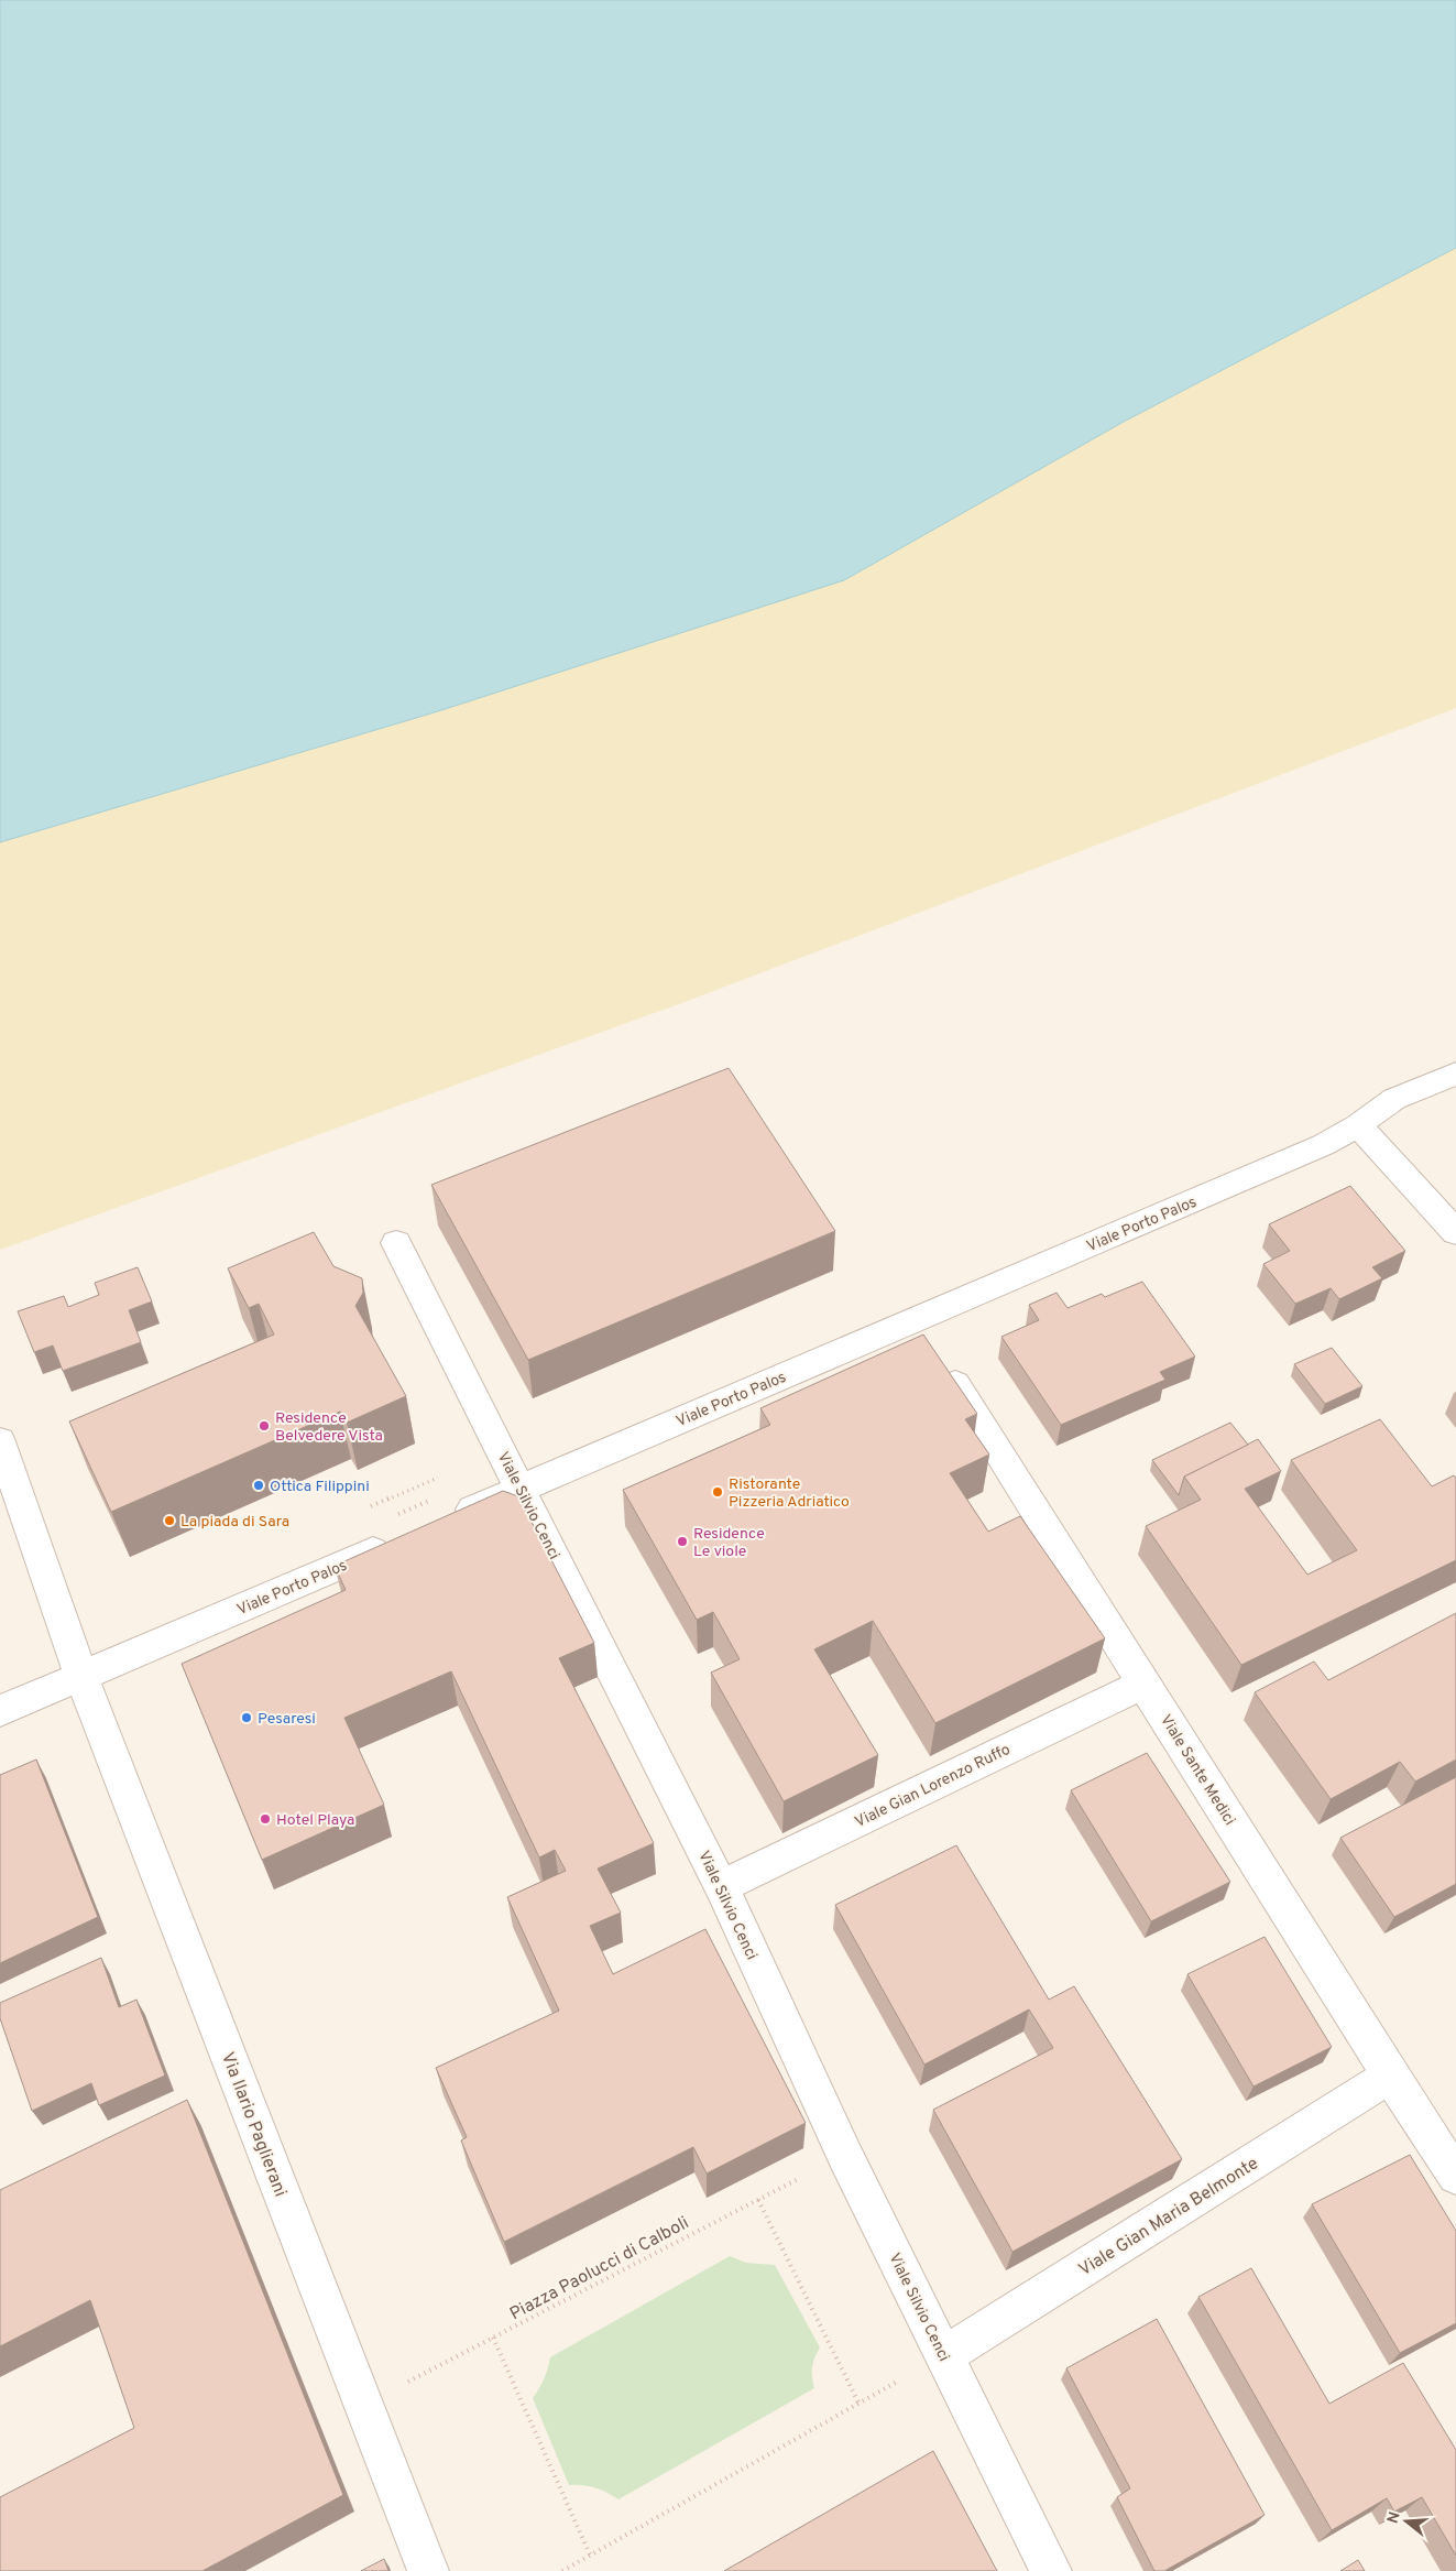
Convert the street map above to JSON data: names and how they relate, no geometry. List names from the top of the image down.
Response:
{
  "streets": {
    "street": [
      "Viale Porto Palos",
      "Viale Silvio Cenci",
      "Viale Sante Medici",
      "Viale Gian Lorenzo Ruffo",
      "Via Ilario Paglierani",
      "Viale Gian Maria Belmonte"
    ],
    "path": ["Piazza Paolucci di Calboli"]
  },
  "crossings": [
    ["Viale Porto Palos", "Viale Silvio Cenci"],
    ["Viale Porto Palos", "Via Ilario Paglierani"],
    ["Viale Silvio Cenci", "Viale Gian Lorenzo Ruffo"],
    ["Viale Silvio Cenci", "Viale Gian Maria Belmonte"],
    ["Viale Silvio Cenci", "Piazza Paolucci di Calboli"],
    ["Viale Sante Medici", "Viale Gian Lorenzo Ruffo"],
    ["Viale Sante Medici", "Viale Gian Maria Belmonte"],
    ["Via Ilario Paglierani", "Piazza Paolucci di Calboli"]
  ],
  "places": [
    "Residence Belvedere Vista",
    "Ottica Filippini",
    "Ristorante Pizzeria Adriatico",
    "La piada di Sara",
    "Residence Le viole",
    "Pesaresi",
    "Hotel Playa"
  ],
  "north": "left"
}
